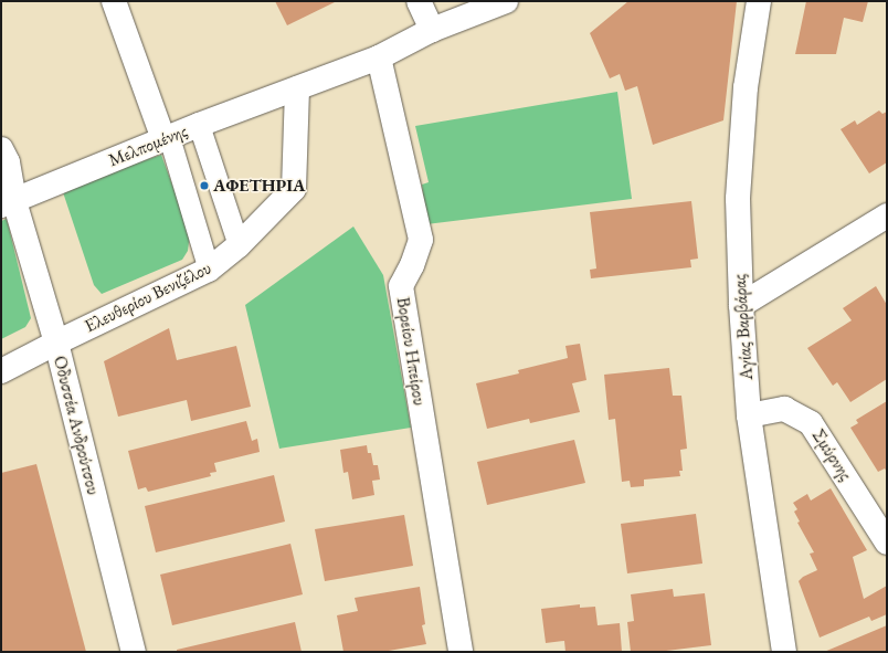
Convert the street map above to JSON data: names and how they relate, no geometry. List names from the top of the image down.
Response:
{
  "streets": {
    "street": [
      "Μελπομένης",
      "Ελευθερίου Βενιζέλου",
      "Αγίας Βαρβάρας",
      "Βορείου Ηπείρου",
      "Οδυσσέα Ανδρούτσου",
      "Σμύρνης"
    ]
  },
  "crossings": [
    ["Μελπομένης", "Ελευθερίου Βενιζέλου"],
    ["Μελπομένης", "Οδυσσέα Ανδρούτσου"],
    ["Ελευθερίου Βενιζέλου", "Οδυσσέα Ανδρούτσου"],
    ["Αγίας Βαρβάρας", "Σμύρνης"]
  ],
  "places": ["ΑΦΕΤΗΡΙΑ"]
}
